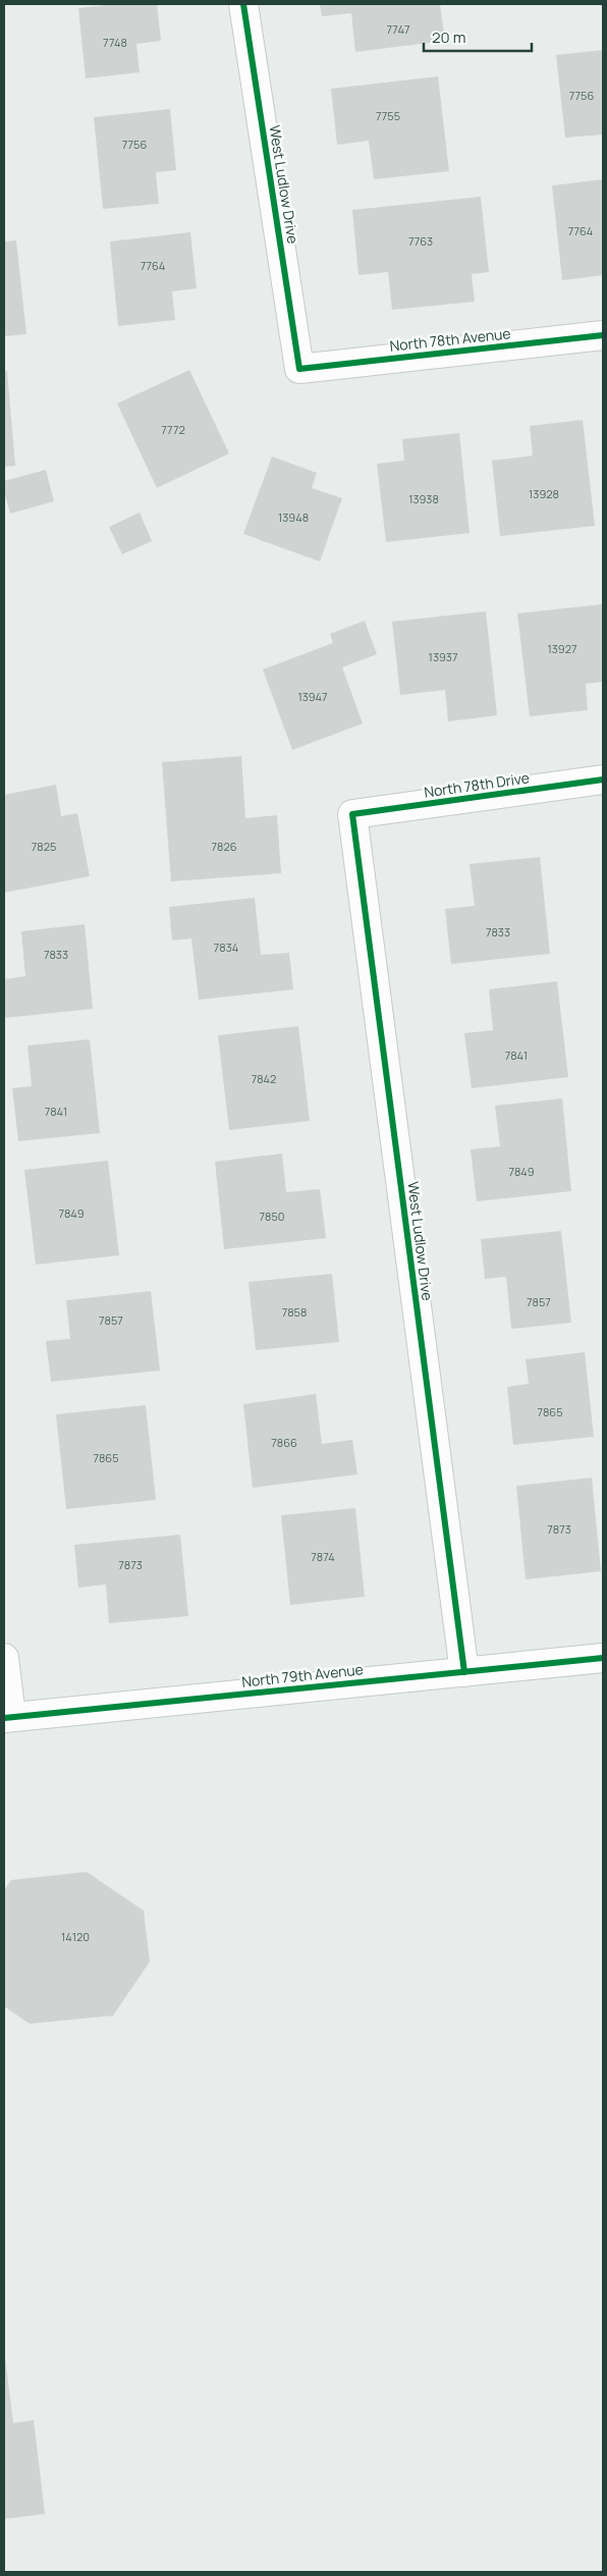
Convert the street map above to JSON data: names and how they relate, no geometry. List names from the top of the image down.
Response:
{
  "streets": {
    "street": [
      "West Ludlow Drive",
      "North 78th Avenue",
      "North 78th Drive",
      "North 79th Avenue"
    ]
  },
  "crossings": [
    ["West Ludlow Drive", "North 78th Avenue"],
    ["West Ludlow Drive", "North 78th Drive"],
    ["West Ludlow Drive", "North 79th Avenue"]
  ],
  "house_numbers": [
    "7747",
    "7748",
    "7756",
    "7755",
    "7756",
    "7764",
    "7763",
    "7764",
    "7772",
    "13928",
    "13938",
    "13948",
    "13927",
    "13937",
    "13947",
    "7825",
    "7826",
    "7833",
    "7834",
    "7833",
    "7841",
    "7842",
    "7841",
    "7849",
    "7849",
    "7850",
    "7857",
    "7858",
    "7857",
    "7865",
    "7866",
    "7865",
    "7873",
    "7874",
    "7873",
    "14120"
  ],
  "scale_bar": "20 m"
}
